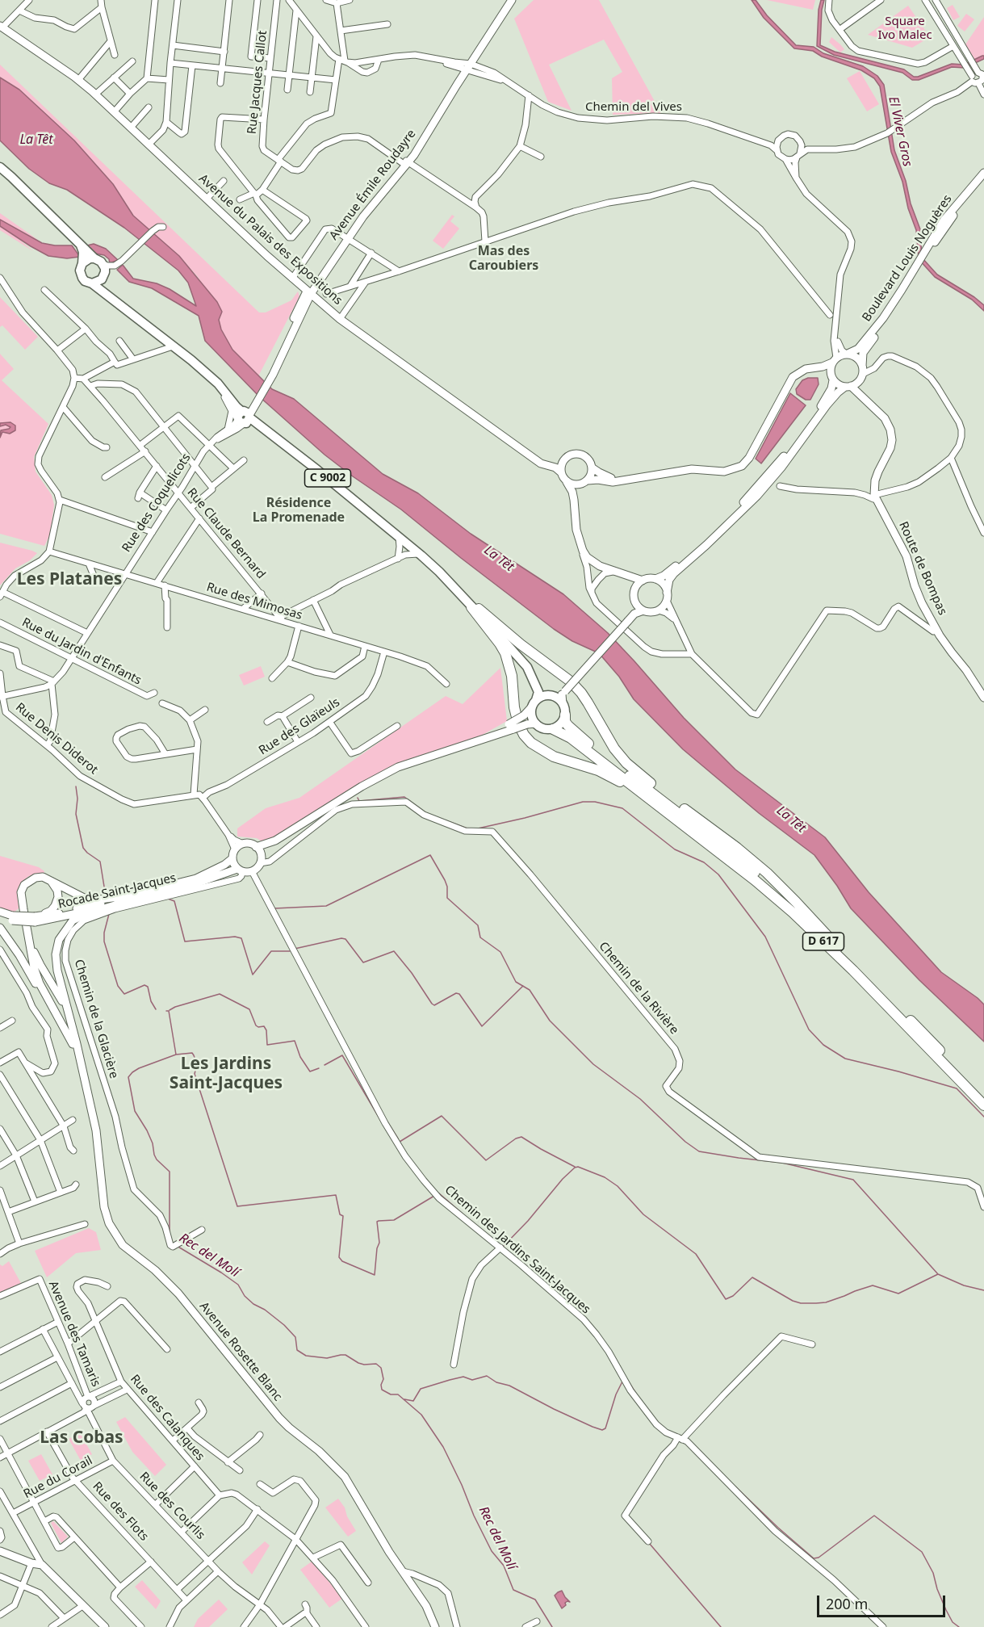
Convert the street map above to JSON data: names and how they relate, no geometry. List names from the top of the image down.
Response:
{
  "streets": {
    "highway": ["D 617"],
    "main road": [
      "Avenue Émile Roudayre",
      "Avenue du Palais des Expositions",
      "Boulevard Louis Noguères",
      "C 9002",
      "Route de Bompas",
      "Rocade Saint-Jacques",
      "Avenue Rosette Blanc"
    ],
    "street": [
      "Rue Jacques Callot",
      "Chemin del Vives",
      "Rue des Coquelicots",
      "Rue Claude Bernard",
      "Rue des Mimosas",
      "Rue du Jardin d'Enfants",
      "Rue des Glaïeuls",
      "Rue Denis Diderot",
      "Chemin de la Rivière",
      "Chemin de la Glacière",
      "Chemin des Jardins Saint-Jacques",
      "Avenue des Tamaris",
      "Rue des Calanques",
      "Rue du Corail",
      "Rue des Courlis",
      "Rue des Flots"
    ]
  },
  "crossings": [
    ["Chemin del Vives", "Avenue Émile Roudayre"],
    ["Avenue Émile Roudayre", "Avenue du Palais des Expositions"],
    ["Avenue Émile Roudayre", "C 9002"],
    ["Avenue Émile Roudayre", "Rue des Coquelicots"],
    ["C 9002", "Rue des Coquelicots"],
    ["C 9002", "D 617"],
    ["Rue des Coquelicots", "Rue Claude Bernard"],
    ["Rue des Coquelicots", "Rue des Mimosas"],
    ["Rue des Coquelicots", "Rue du Jardin d'Enfants"],
    ["Rue Claude Bernard", "Rue des Mimosas"],
    ["Rue des Mimosas", "Rue des Glaïeuls"],
    ["Rue des Glaïeuls", "Rue Denis Diderot"],
    ["Rocade Saint-Jacques", "Chemin de la Rivière"],
    ["Rocade Saint-Jacques", "Chemin de la Glacière"],
    ["Rocade Saint-Jacques", "Chemin des Jardins Saint-Jacques"],
    ["Chemin de la Rivière", "Chemin de la Glacière"],
    ["Chemin de la Rivière", "Chemin des Jardins Saint-Jacques"],
    ["Chemin de la Glacière", "Chemin des Jardins Saint-Jacques"],
    ["Avenue des Tamaris", "Rue des Courlis"],
    ["Rue du Corail", "Rue des Courlis"],
    ["Rue du Corail", "Rue des Flots"]
  ],
  "districts": [
    "Mas des Caroubiers",
    "Résidence La Promenade",
    "Les Platanes",
    "Les Jardins Saint-Jacques",
    "Las Cobas"
  ],
  "water": ["El Viver Gros", "La Têt", "Rec del Molí"],
  "parks": ["Square Ivo Malec"],
  "scale_bar": "200 m"
}
